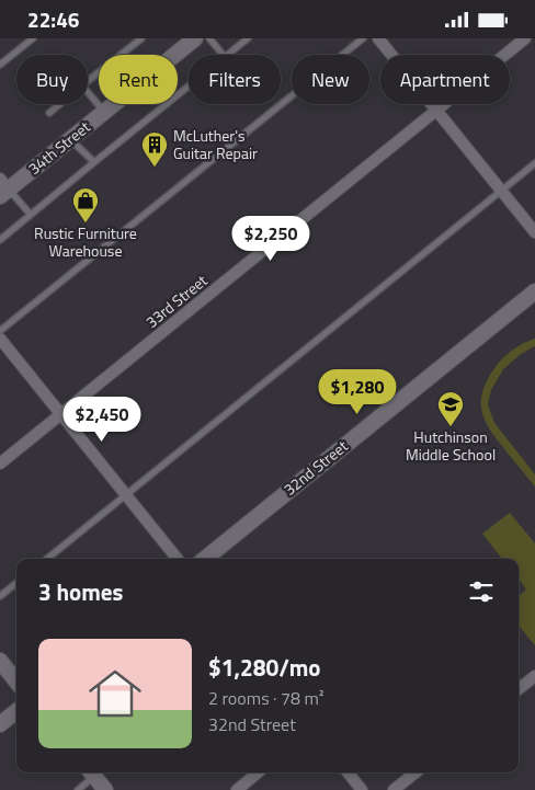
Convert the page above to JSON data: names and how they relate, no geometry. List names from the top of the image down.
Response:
{
  "streets": {
    "street": ["34th Street", "33rd Street", "32nd Street"]
  },
  "places": {
    "building": ["McLuther's Guitar Repair"],
    "shop": ["Rustic Furniture Warehouse"],
    "school or university": ["Hutchinson Middle School"]
  },
  "page": {
    "status": "22:46",
    "chip": [
      "Buy",
      "Rent",
      "Filters",
      "New",
      "Apartment"
    ],
    "price": ["$2,250", "$1,280", "$2,450"],
    "heading": "3 homes",
    "list": [
      {
        "name": "$1,280/mo",
        "note": "2 rooms · 78 m² · 32nd Street"
      }
    ]
  }
}
